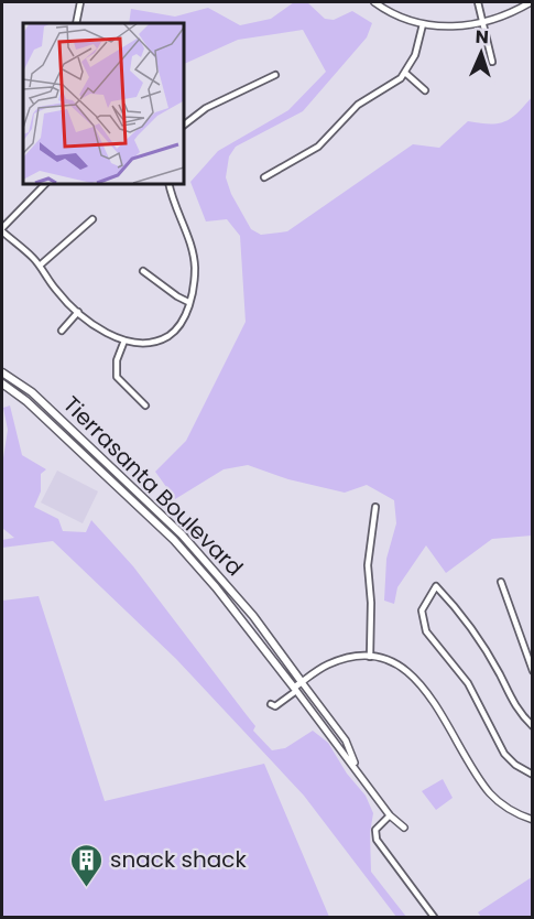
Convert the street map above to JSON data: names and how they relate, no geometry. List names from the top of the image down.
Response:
{
  "streets": {
    "main road": ["Tierrasanta Boulevard"]
  },
  "places": {
    "building": ["snack shack"]
  },
  "north": "top"
}
